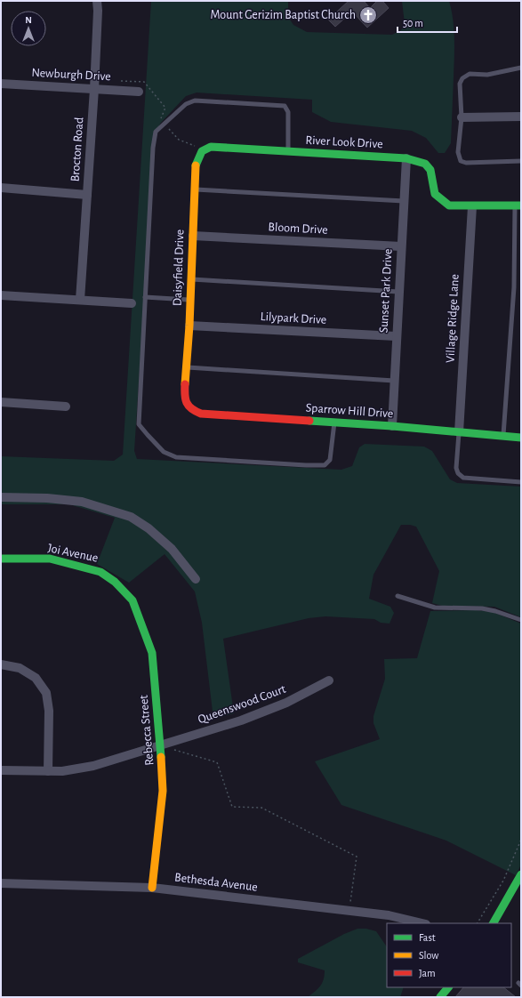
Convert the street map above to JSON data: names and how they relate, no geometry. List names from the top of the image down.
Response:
{
  "streets": {
    "street": [
      "Newburgh Drive",
      "River Look Drive",
      "Brocton Road",
      "Bloom Drive",
      "Daisyfield Drive",
      "Sunset Park Drive",
      "Lilypark Drive",
      "Village Ridge Lane",
      "Sparrow Hill Drive",
      "Joi Avenue",
      "Queenswood Court",
      "Rebecca Street",
      "Bethesda Avenue"
    ]
  },
  "crossings": [
    ["Newburgh Drive", "Brocton Road"],
    ["River Look Drive", "Daisyfield Drive"],
    ["River Look Drive", "Sunset Park Drive"],
    ["River Look Drive", "Village Ridge Lane"],
    ["Bloom Drive", "Daisyfield Drive"],
    ["Bloom Drive", "Sunset Park Drive"],
    ["Daisyfield Drive", "Lilypark Drive"],
    ["Daisyfield Drive", "Sparrow Hill Drive"],
    ["Sunset Park Drive", "Lilypark Drive"],
    ["Sunset Park Drive", "Sparrow Hill Drive"],
    ["Village Ridge Lane", "Sparrow Hill Drive"],
    ["Joi Avenue", "Rebecca Street"],
    ["Queenswood Court", "Rebecca Street"],
    ["Rebecca Street", "Bethesda Avenue"]
  ],
  "places": {
    "church": ["Mount Gerizim Baptist Church"]
  },
  "legend": ["Fast", "Slow", "Jam"],
  "scale_bar": "50 m",
  "north": "top"
}
